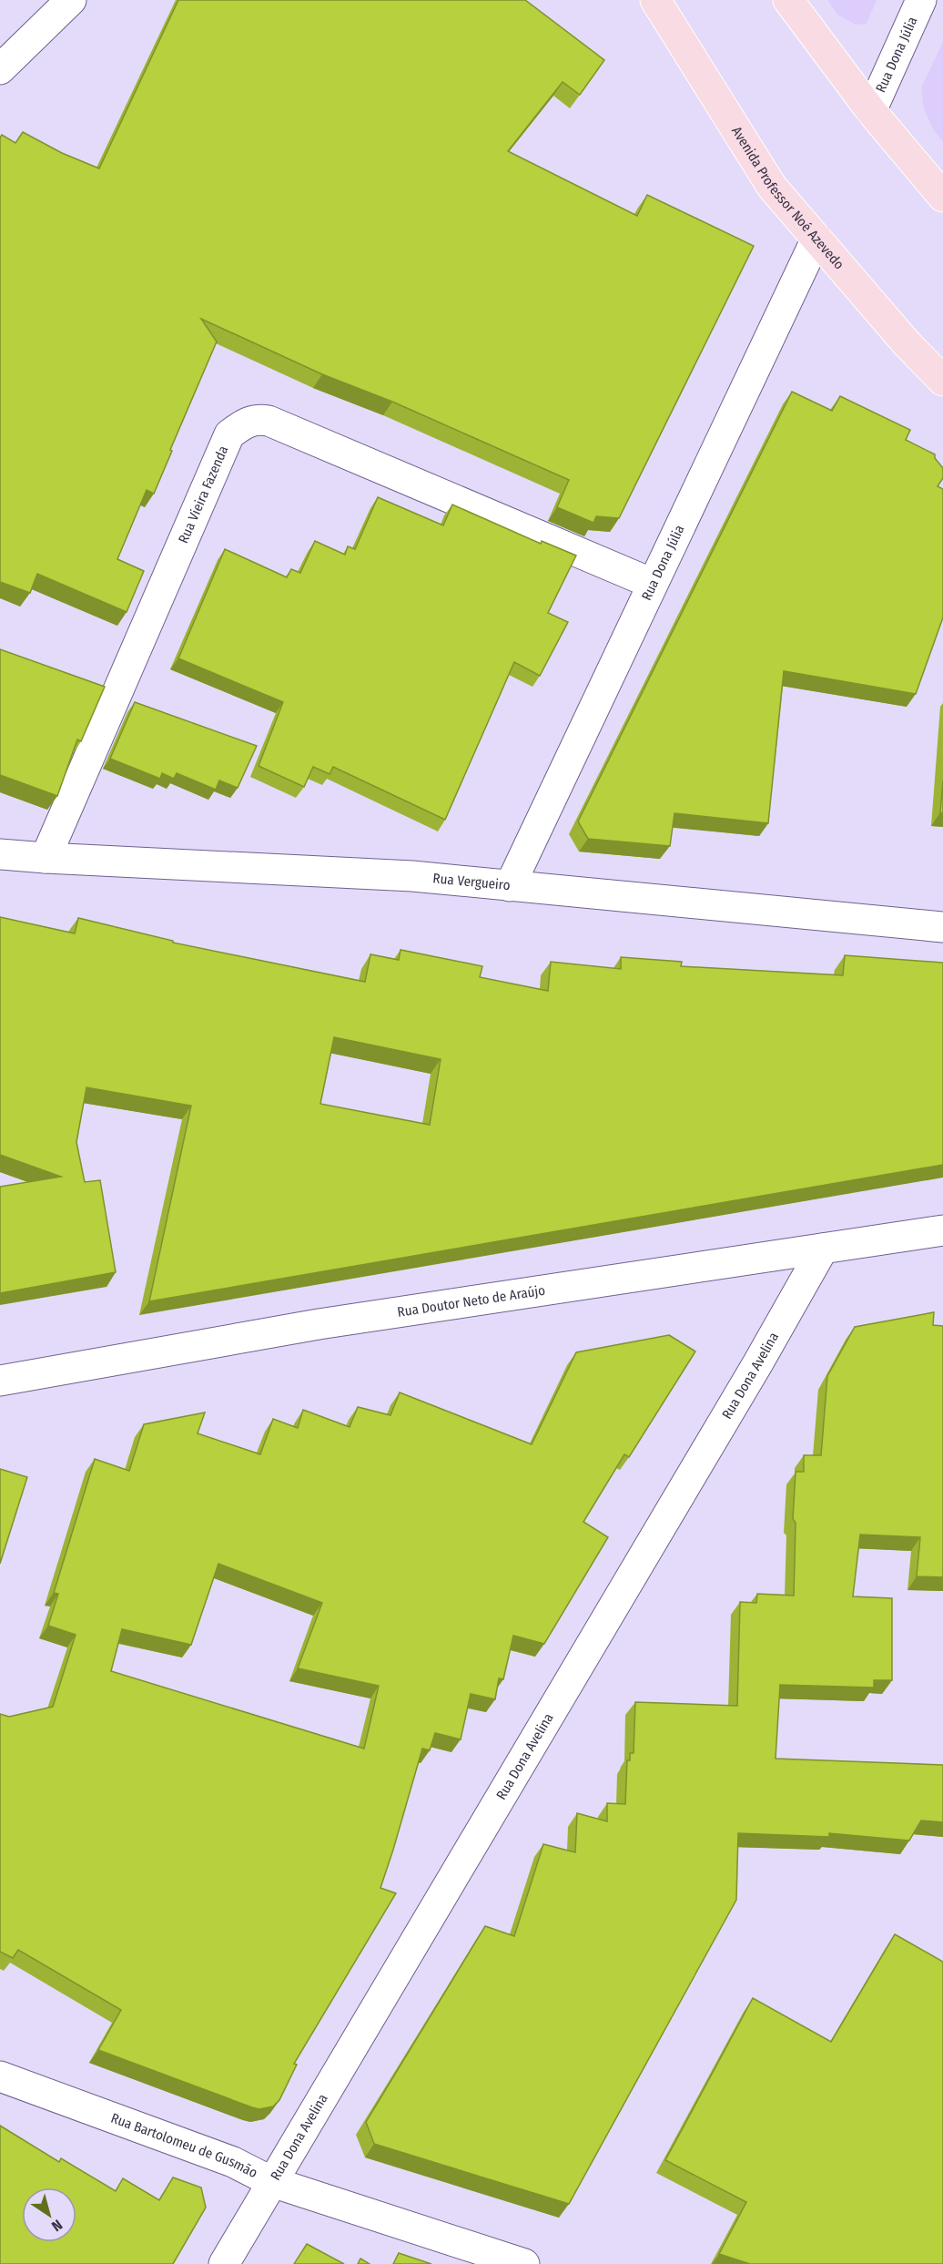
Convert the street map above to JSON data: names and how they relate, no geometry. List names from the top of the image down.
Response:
{
  "streets": {
    "main road": ["Avenida Professor Noé Azevedo"],
    "street": [
      "Rua Dona Júlia",
      "Rua Vieira Fazenda",
      "Rua Vergueiro",
      "Rua Doutor Neto de Araújo",
      "Rua Dona Avelina",
      "Rua Bartolomeu de Gusmão"
    ]
  },
  "crossings": [
    ["Rua Dona Júlia", "Avenida Professor Noé Azevedo"],
    ["Rua Dona Júlia", "Rua Vieira Fazenda"],
    ["Rua Dona Júlia", "Rua Vergueiro"],
    ["Rua Vieira Fazenda", "Rua Vergueiro"],
    ["Rua Doutor Neto de Araújo", "Rua Dona Avelina"],
    ["Rua Dona Avelina", "Rua Bartolomeu de Gusmão"]
  ],
  "north": "bottom right"
}
